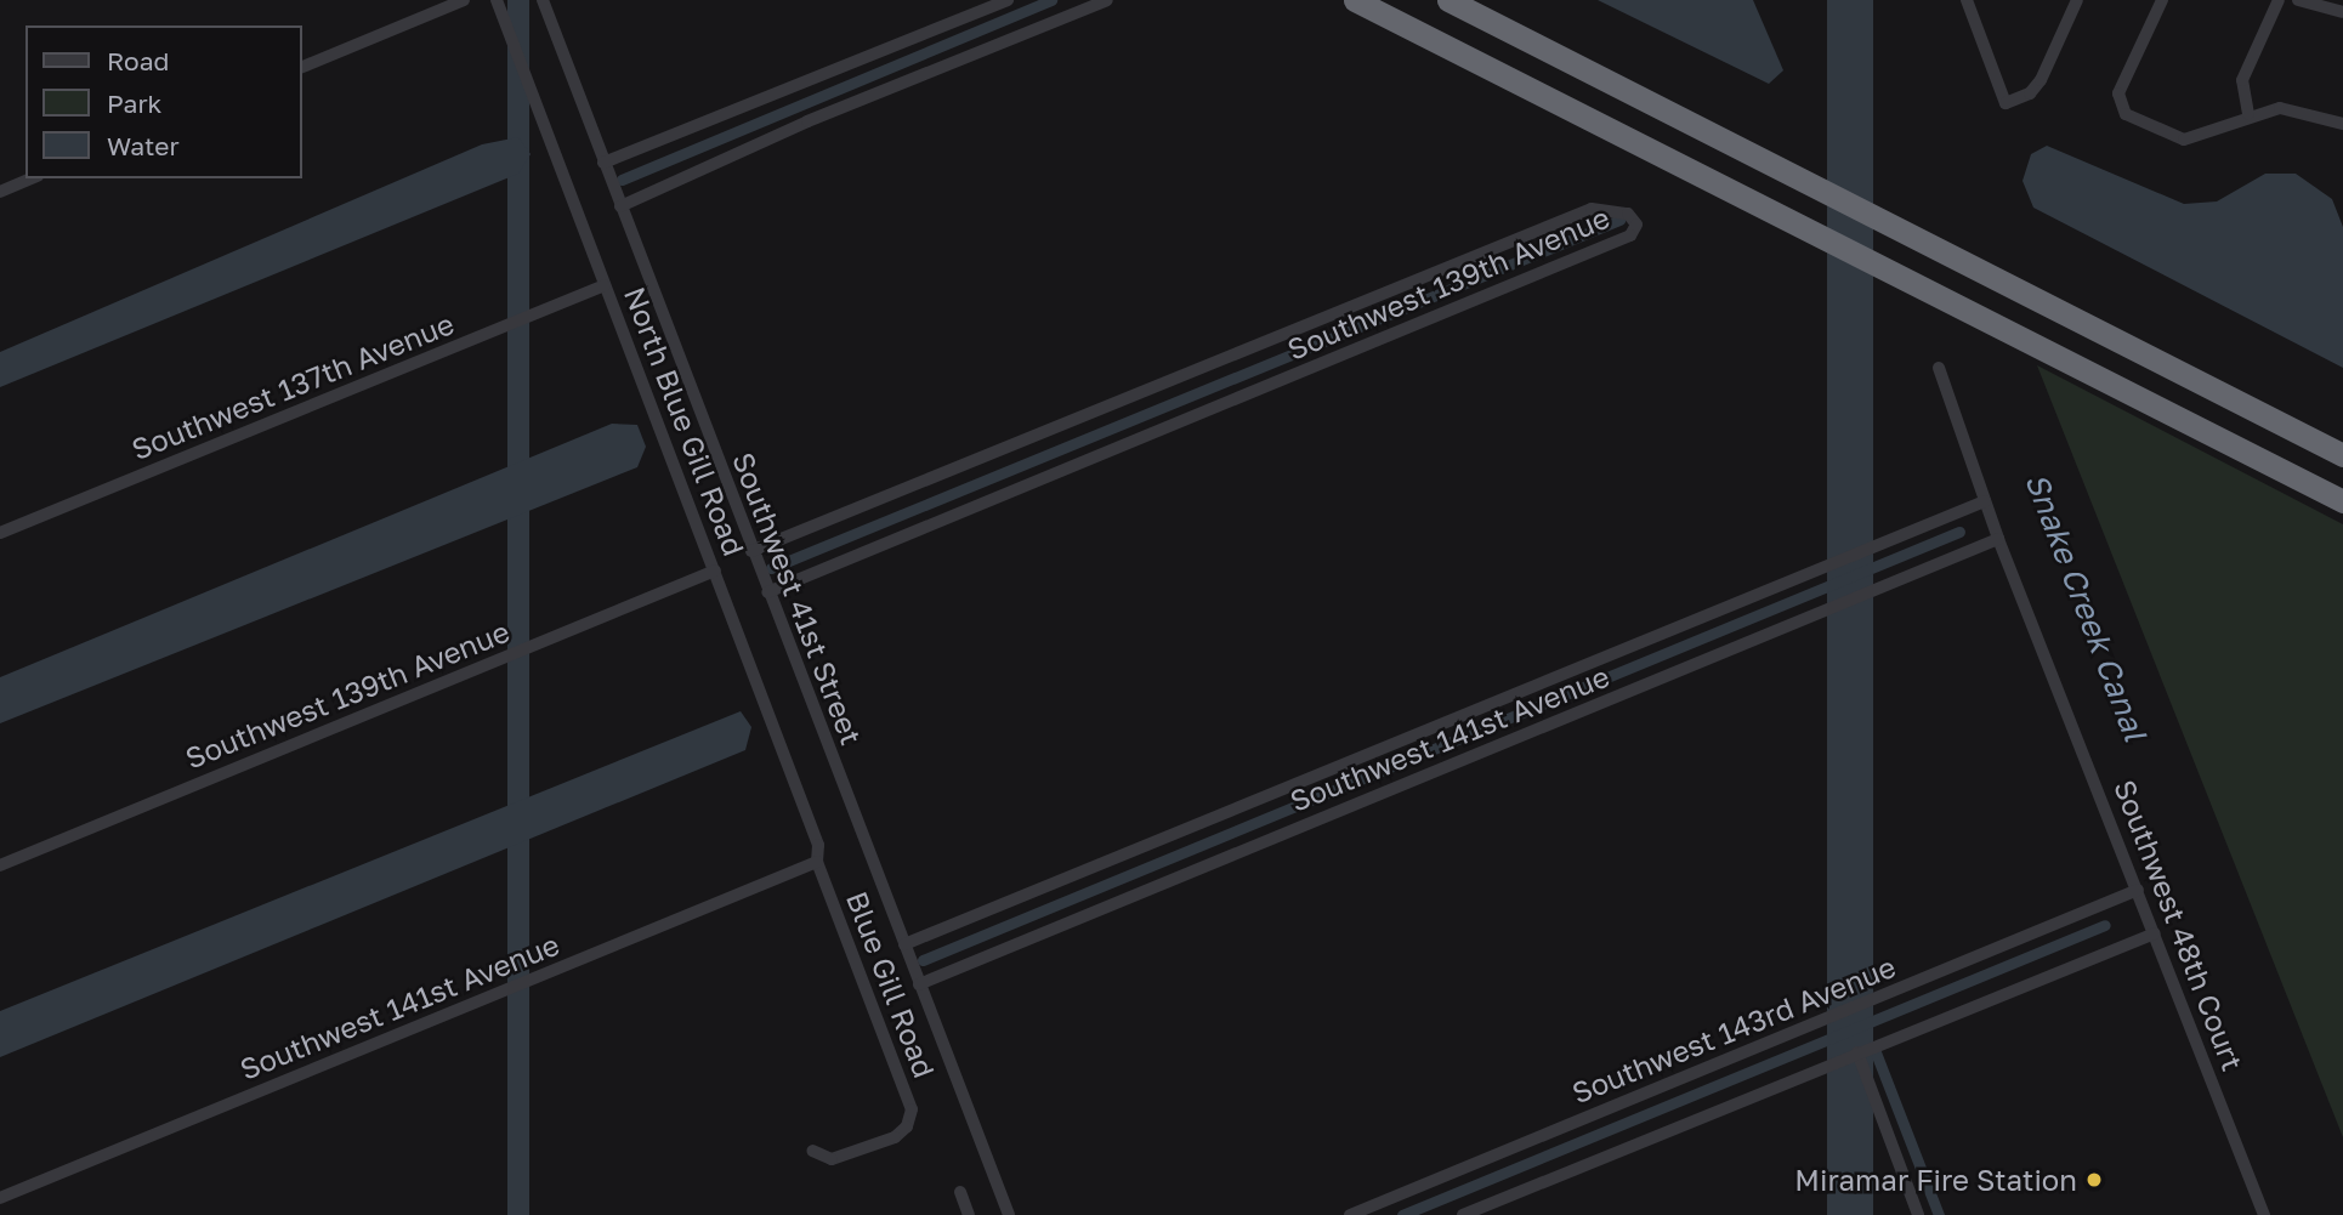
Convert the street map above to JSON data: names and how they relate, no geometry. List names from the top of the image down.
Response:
{
  "streets": {
    "street": [
      "Southwest 139th Avenue",
      "Southwest 137th Avenue",
      "North Blue Gill Road",
      "Southwest 41st Street",
      "Southwest 141st Avenue",
      "Southwest 48th Court",
      "Blue Gill Road",
      "Southwest 143rd Avenue"
    ]
  },
  "crossings": [
    ["Southwest 139th Avenue", "North Blue Gill Road"],
    ["Southwest 139th Avenue", "Southwest 41st Street"],
    ["Southwest 137th Avenue", "North Blue Gill Road"],
    ["North Blue Gill Road", "Southwest 141st Avenue"],
    ["North Blue Gill Road", "Blue Gill Road"],
    ["Southwest 41st Street", "Southwest 141st Avenue"],
    ["Southwest 141st Avenue", "Southwest 48th Court"],
    ["Southwest 141st Avenue", "Blue Gill Road"],
    ["Southwest 48th Court", "Southwest 143rd Avenue"]
  ],
  "water": ["Snake Creek Canal"],
  "places": ["Miramar Fire Station"],
  "legend": ["Road", "Park", "Water"]
}
